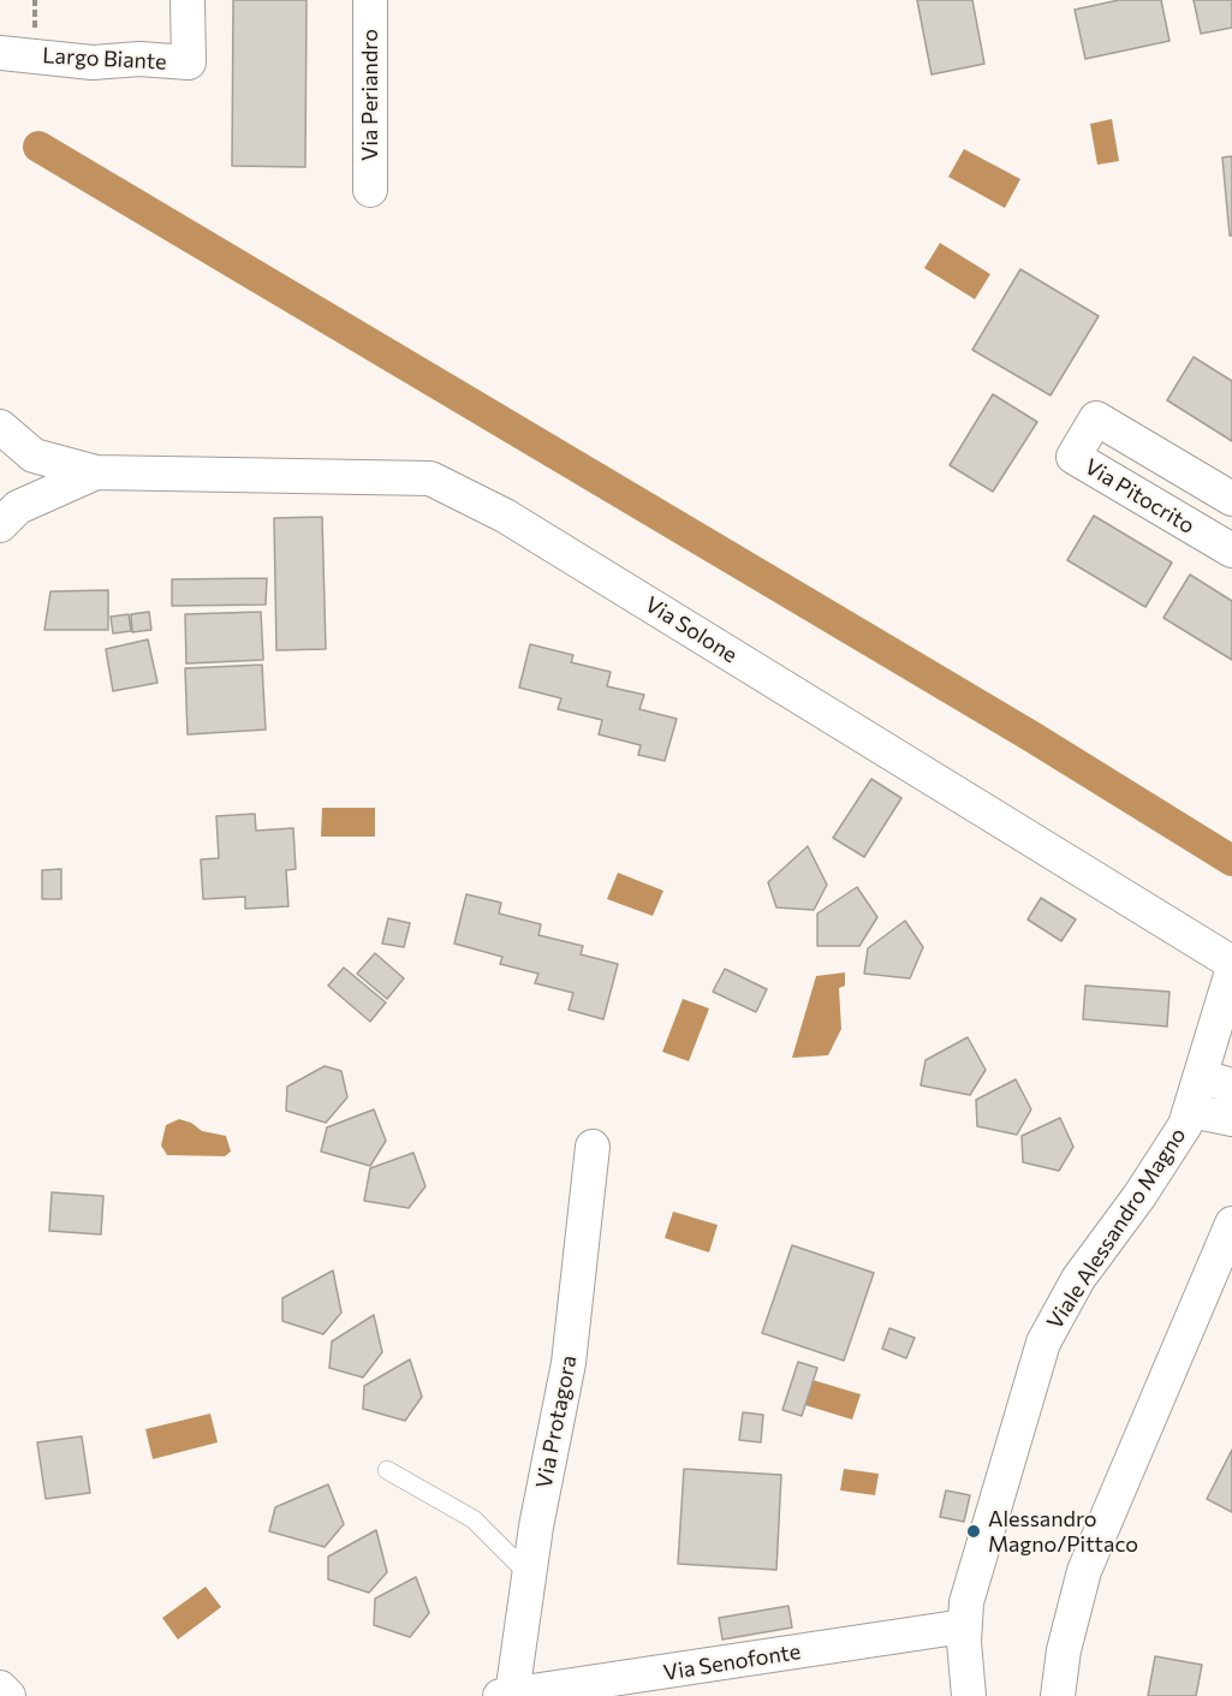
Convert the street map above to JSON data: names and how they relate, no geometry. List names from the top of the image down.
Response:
{
  "streets": {
    "street": [
      "Largo Biante",
      "Via Periandro",
      "Via Pitocrito",
      "Via Solone",
      "Viale Alessandro Magno",
      "Via Protagora",
      "Via Senofonte"
    ]
  },
  "crossings": [
    ["Viale Alessandro Magno", "Via Senofonte"],
    ["Via Protagora", "Via Senofonte"]
  ],
  "places": ["Alessandro Magno/Pittaco"]
}
